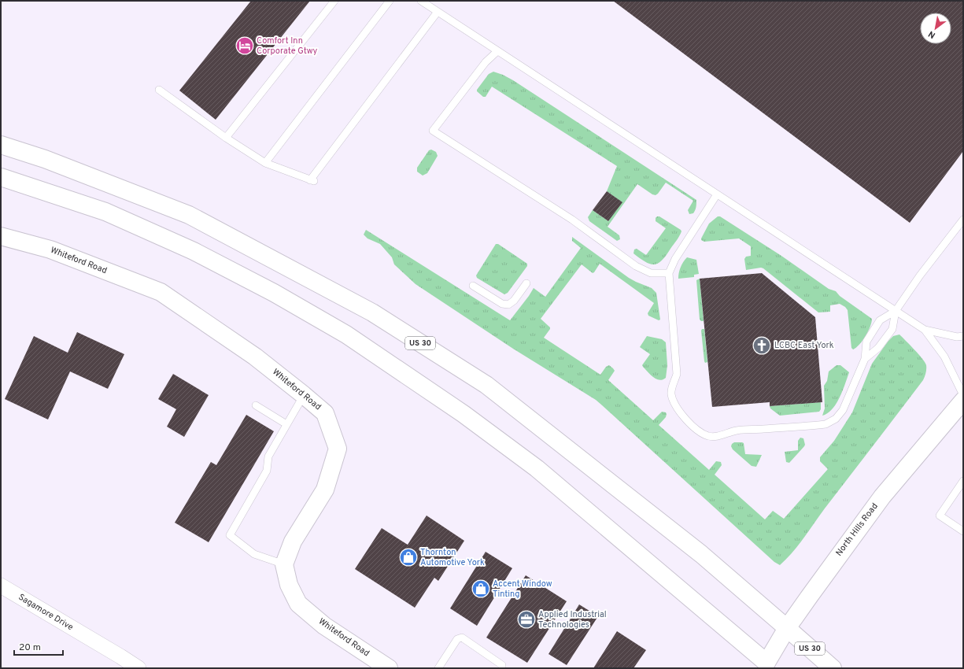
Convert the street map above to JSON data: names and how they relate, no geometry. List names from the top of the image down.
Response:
{
  "streets": {
    "main road": ["Whiteford Road", "US 30", "North Hills Road"],
    "street": ["Sagamore Drive"]
  },
  "crossings": [
    ["US 30", "North Hills Road"]
  ],
  "places": {
    "hotel": ["Comfort Inn Corporate Gtwy"],
    "church": ["LCBC East York"],
    "shop": ["Thornton Automotive York", "Accent Window Tinting"],
    "office": ["Applied Industrial Technologies"]
  },
  "scale_bar": "20 m",
  "north": "bottom left"
}
